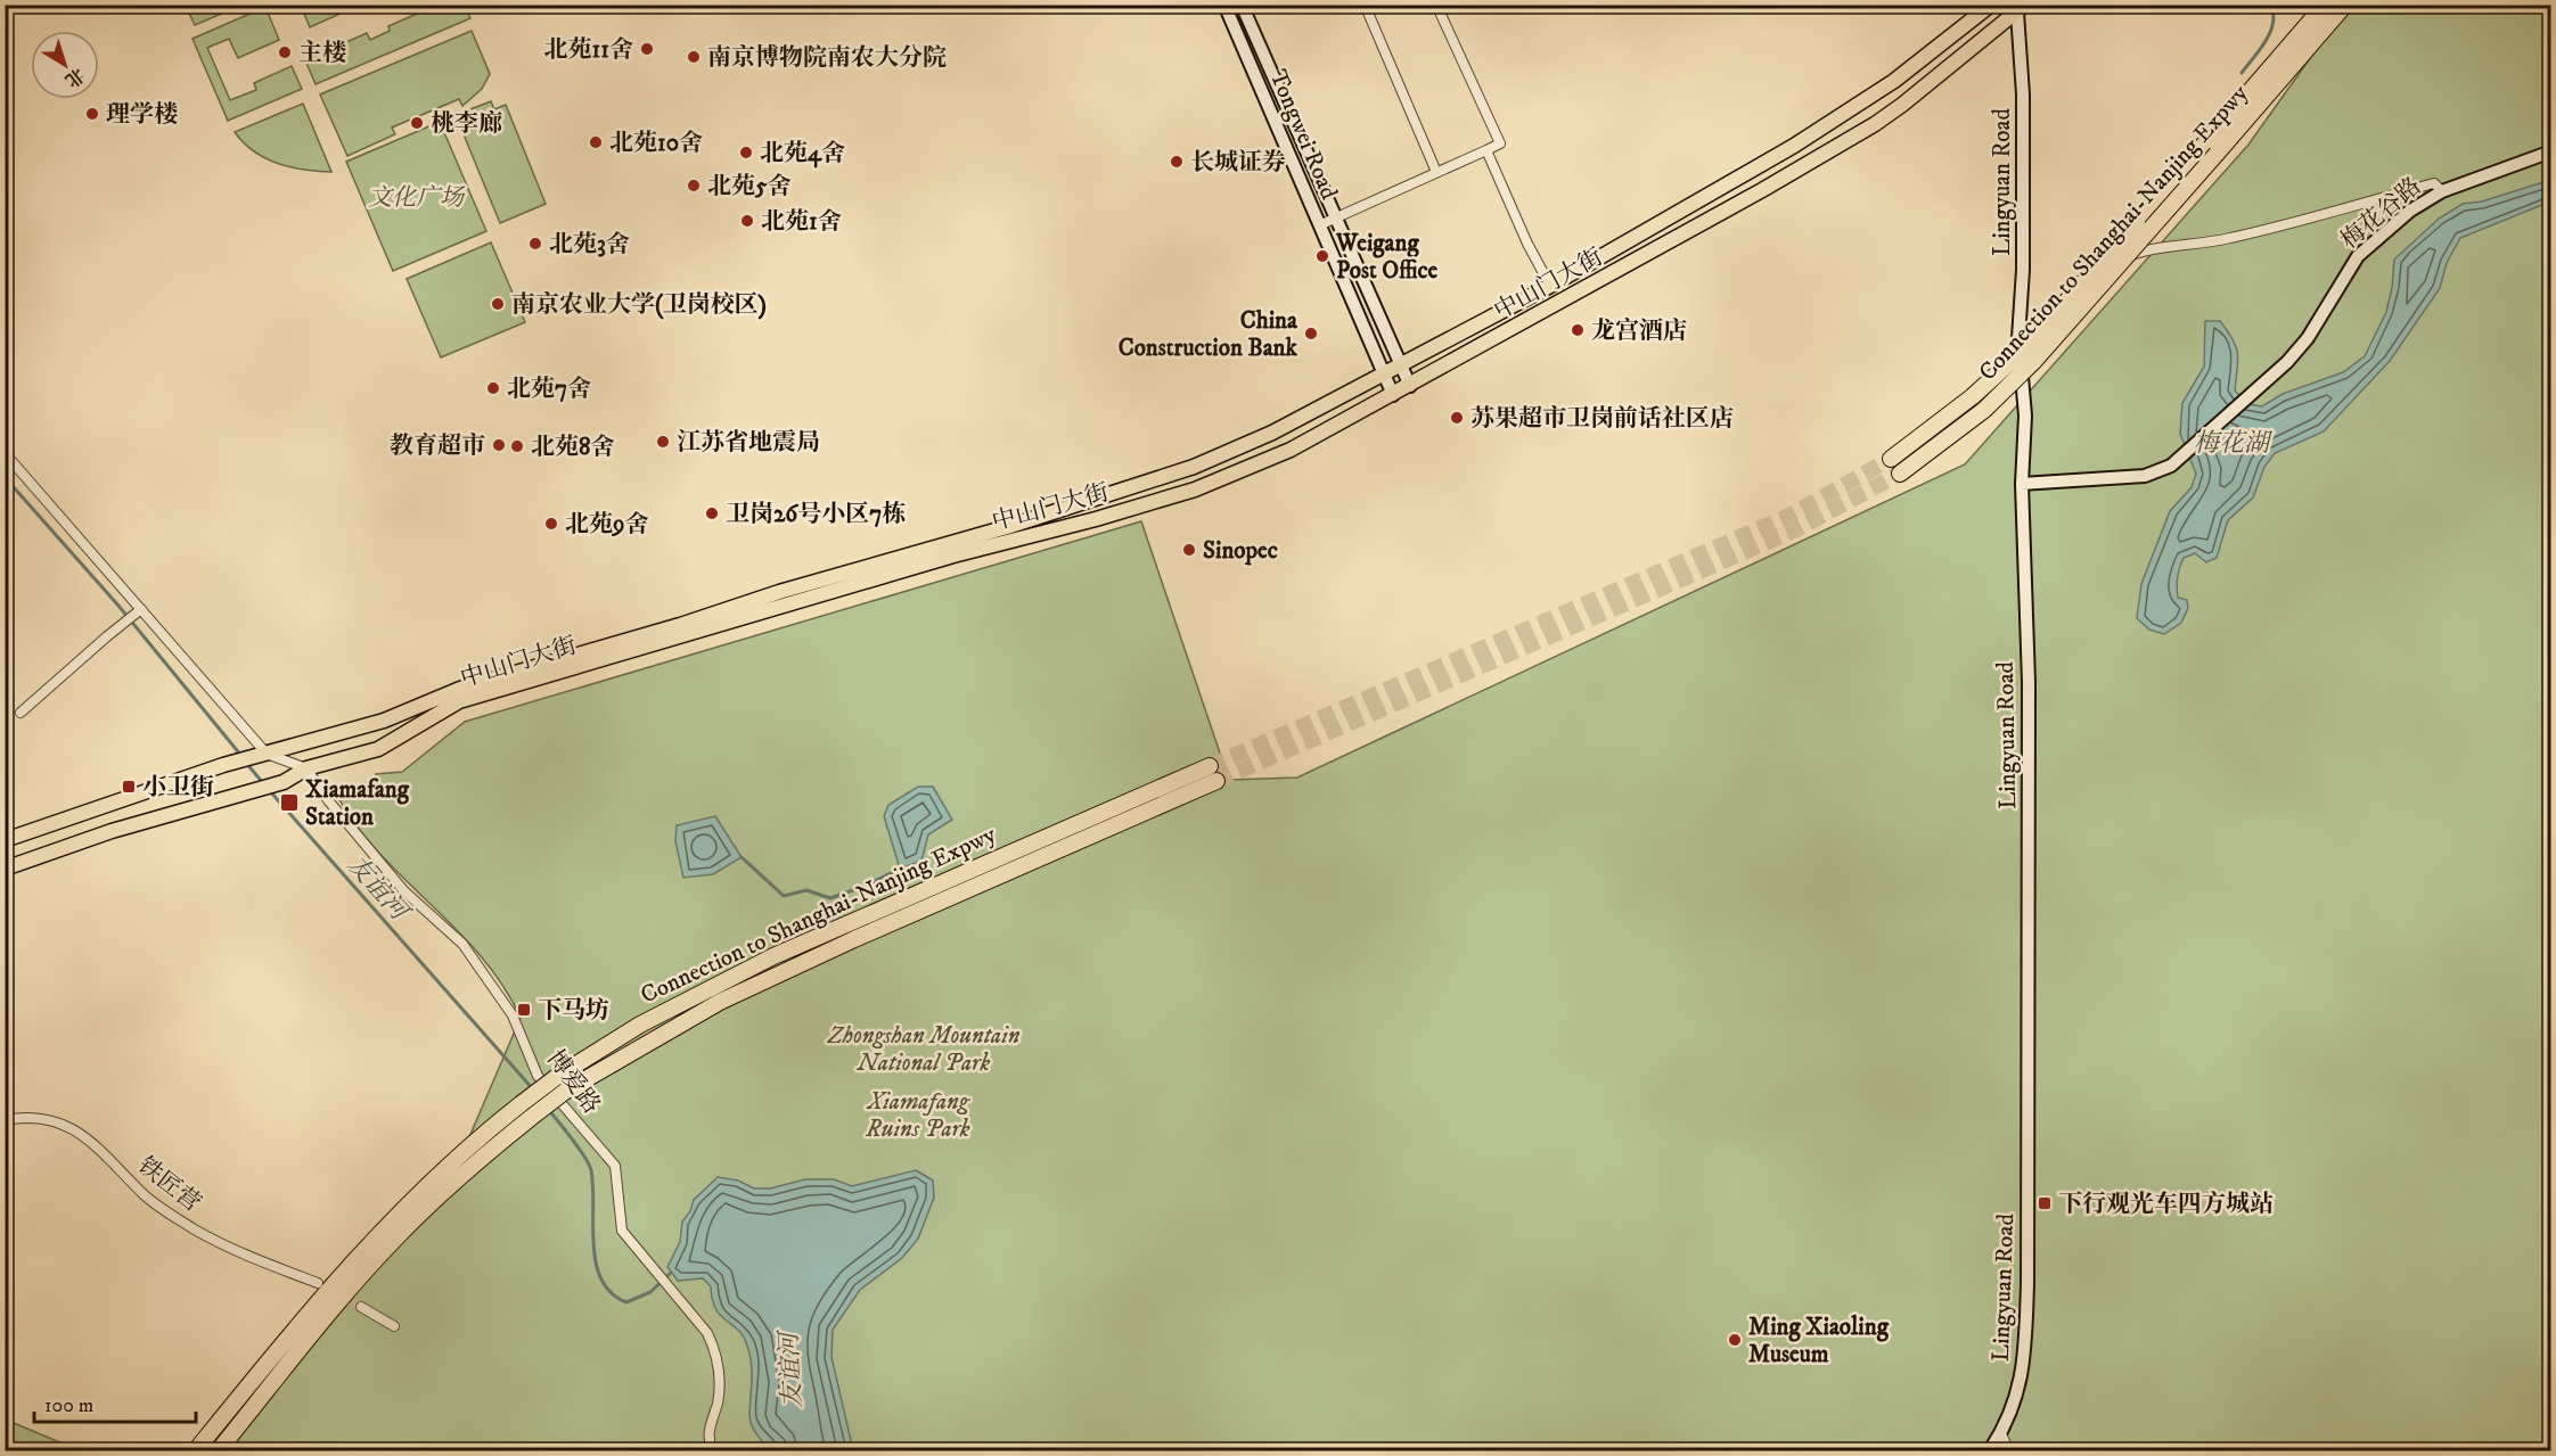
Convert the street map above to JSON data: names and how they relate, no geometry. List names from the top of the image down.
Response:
{
  "streets": {
    "highway": ["Connection to Shanghai-Nanjing Expwy"],
    "main road": ["中山门大街"],
    "street": [
      "Tongwei Road",
      "Lingyuan Road",
      "梅花谷路",
      "博爱路",
      "铁匠营"
    ]
  },
  "crossings": [
    ["Tongwei Road", "中山门大街"],
    ["Lingyuan Road", "梅花谷路"],
    ["Lingyuan Road", "中山门大街"],
    ["中山门大街", "博爱路"]
  ],
  "water": ["梅花湖", "友谊河"],
  "parks": ["文化广场", "Zhongshan Mountain National Park", "Xiamafang Ruins Park"],
  "places": {
    "other": [
      "北苑11舍",
      "主楼",
      "南京博物院南农大分院",
      "理学楼",
      "桃李廊",
      "北苑10舍",
      "北苑4舍",
      "长城证券",
      "北苑5舍",
      "北苑1舍",
      "北苑3舍",
      "Weigang Post Office",
      "南京农业大学(卫岗校区)",
      "龙宫酒店",
      "China Construction Bank",
      "北苑7舍",
      "苏果超市卫岗前话社区店",
      "江苏省地震局",
      "教育超市",
      "北苑8舍",
      "卫岗26号小区7栋",
      "北苑9舍",
      "Sinopec",
      "Ming Xiaoling Museum"
    ],
    "transit": [
      "小卫街",
      "Xiamafang Station",
      "下马坊",
      "下行观光车四方城站"
    ]
  },
  "scale_bar": "100 m",
  "north": "bottom right"
}
